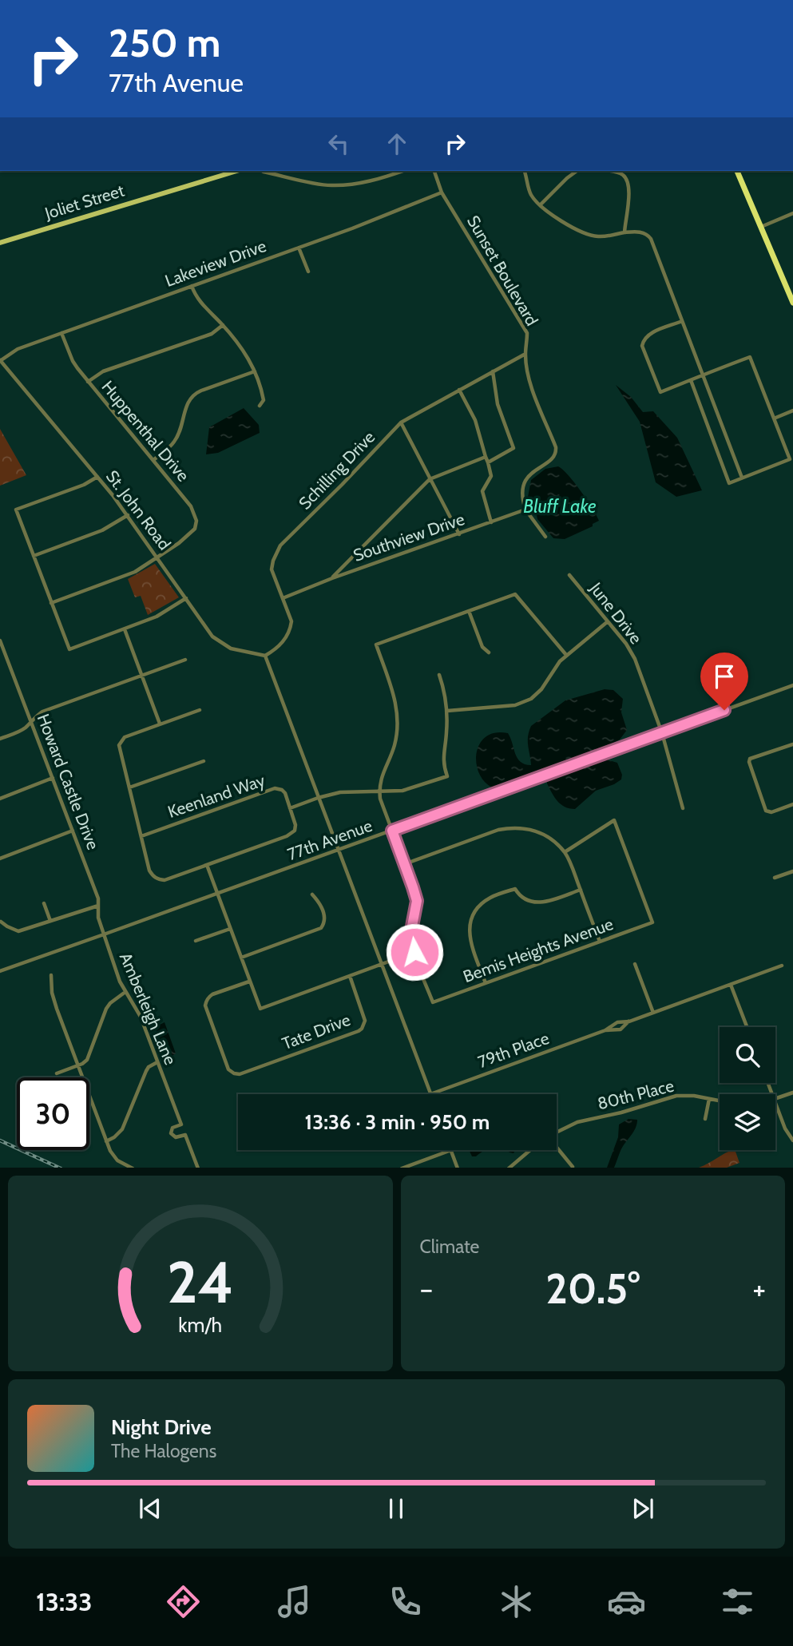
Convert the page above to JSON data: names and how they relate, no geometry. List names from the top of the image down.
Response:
{
  "streets": {
    "main road": ["Joliet Street"],
    "street": [
      "Lakeview Drive",
      "Sunset Boulevard",
      "Huppenthal Drive",
      "Schilling Drive",
      "St. John Road",
      "Southview Drive",
      "June Drive",
      "Howard Castle Drive",
      "Keenland Way",
      "77th Avenue",
      "Bemis Heights Avenue",
      "Amberleigh Lane",
      "Tate Drive",
      "79th Place",
      "80th Place"
    ]
  },
  "crossings": [
    ["Lakeview Drive", "Sunset Boulevard"],
    ["Lakeview Drive", "Huppenthal Drive"],
    ["Lakeview Drive", "St. John Road"],
    ["Sunset Boulevard", "Schilling Drive"],
    ["Sunset Boulevard", "Southview Drive"],
    ["Huppenthal Drive", "St. John Road"],
    ["Schilling Drive", "St. John Road"],
    ["Schilling Drive", "Southview Drive"],
    ["June Drive", "77th Avenue"],
    ["Howard Castle Drive", "77th Avenue"],
    ["Howard Castle Drive", "Amberleigh Lane"],
    ["77th Avenue", "Amberleigh Lane"]
  ],
  "water": ["Bluff Lake"],
  "page": {
    "turn": ["250 m", "77th Avenue"],
    "limit": "30",
    "trip": "13:36 · 3 min · 950 m",
    "tile": "Climate",
    "heat": ["−", "20.5°", "+"],
    "song": ["Night Drive", "The Halogens"],
    "tabs": "13:33",
    "gauge": ["24", "km/h"]
  }
}
